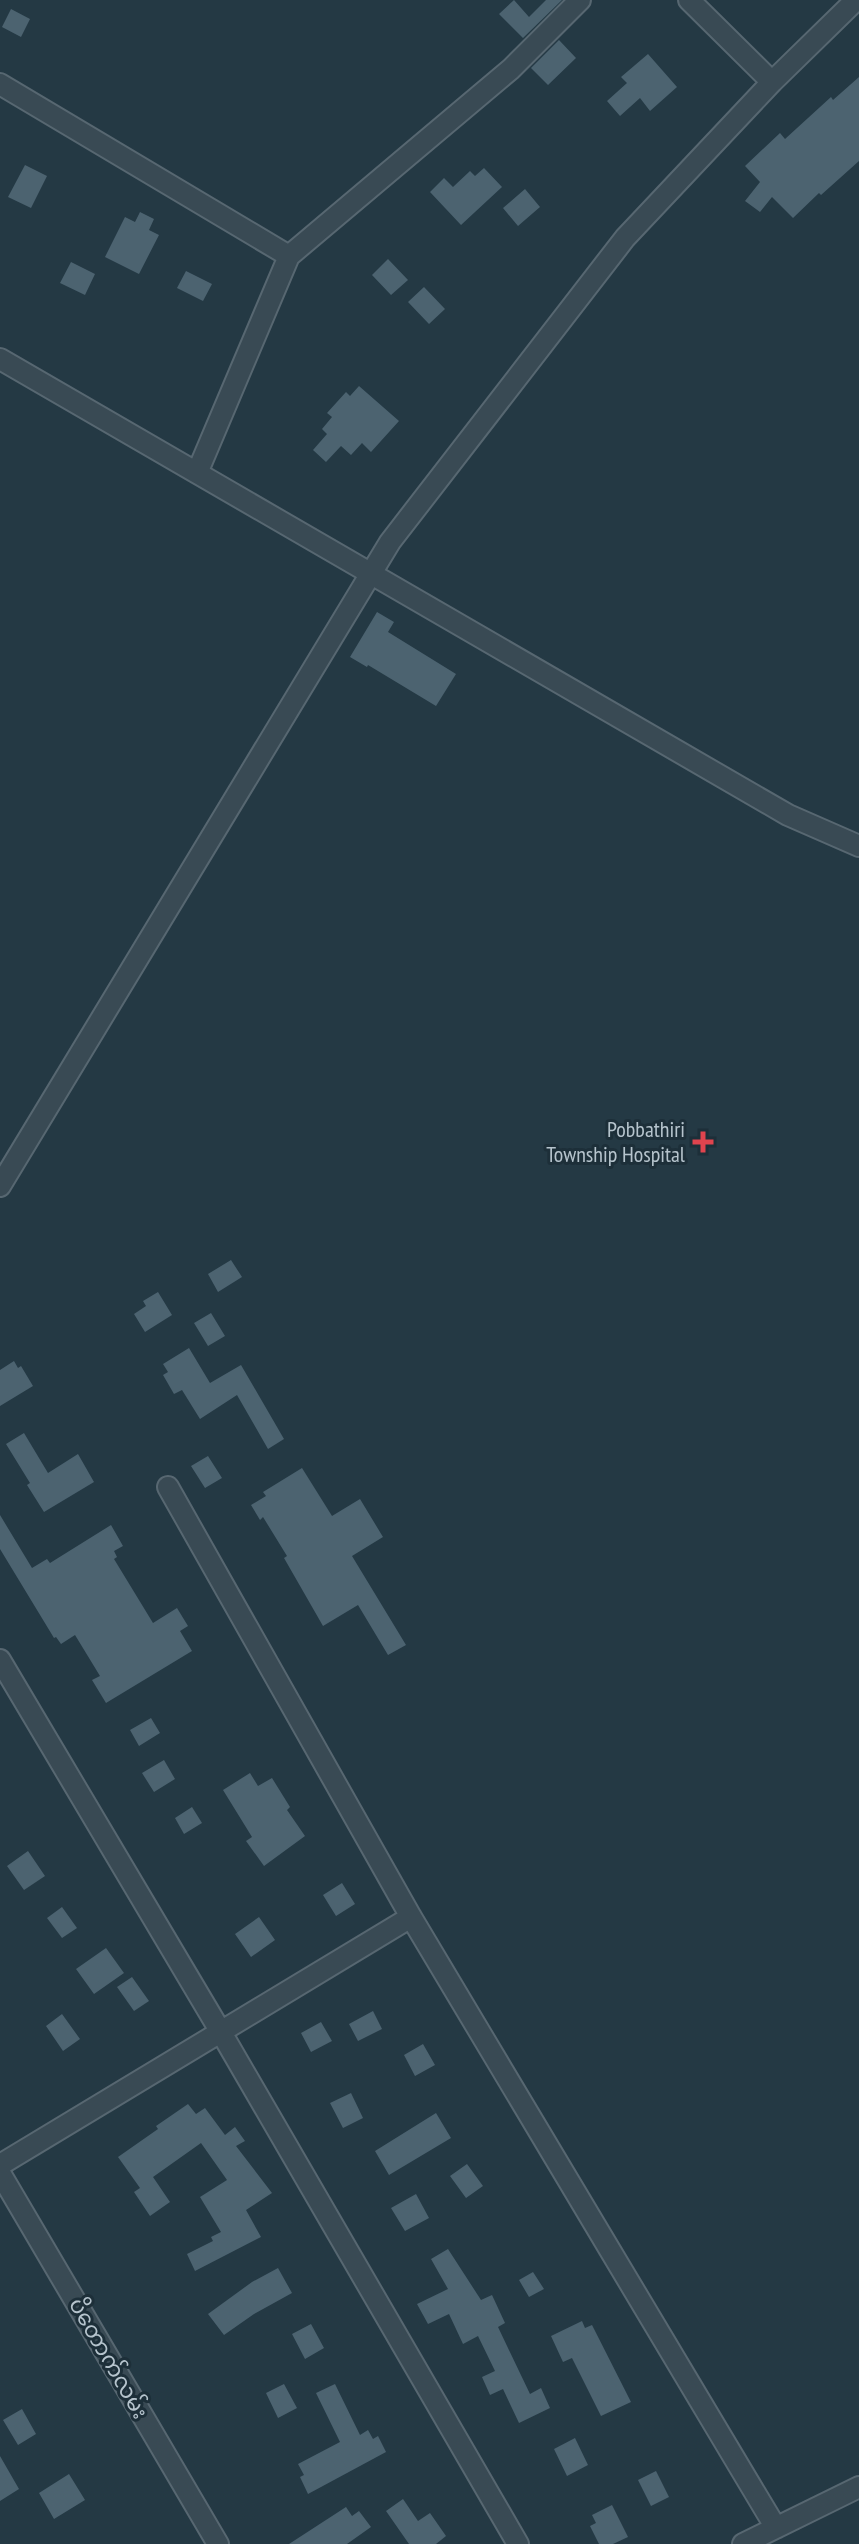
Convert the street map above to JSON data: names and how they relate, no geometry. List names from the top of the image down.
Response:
{
  "streets": {
    "street": ["ပိတောက်လမ်း"]
  },
  "places": {
    "health": ["Pobbathiri Township Hospital"]
  }
}
